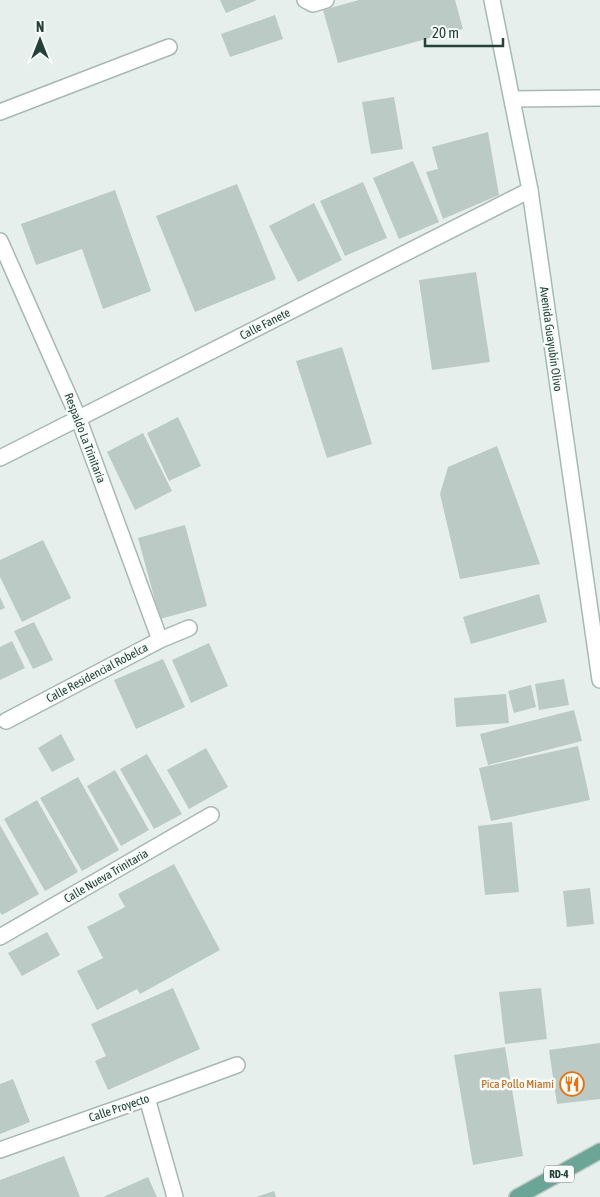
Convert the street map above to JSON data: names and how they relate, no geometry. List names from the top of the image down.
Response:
{
  "streets": {
    "main road": ["RD-4"],
    "street": [
      "Calle Fanete",
      "Avenida Guayubín Olivo",
      "Respaldo La Trinitaria",
      "Calle Residencial Robelca",
      "Calle Nueva Trinitaria",
      "Calle Proyecto"
    ]
  },
  "crossings": [
    ["Calle Fanete", "Avenida Guayubín Olivo"],
    ["Calle Fanete", "Respaldo La Trinitaria"],
    ["Respaldo La Trinitaria", "Calle Residencial Robelca"]
  ],
  "places": {
    "restaurant": ["Pica Pollo Miami"]
  },
  "scale_bar": "20 m",
  "north": "top"
}
